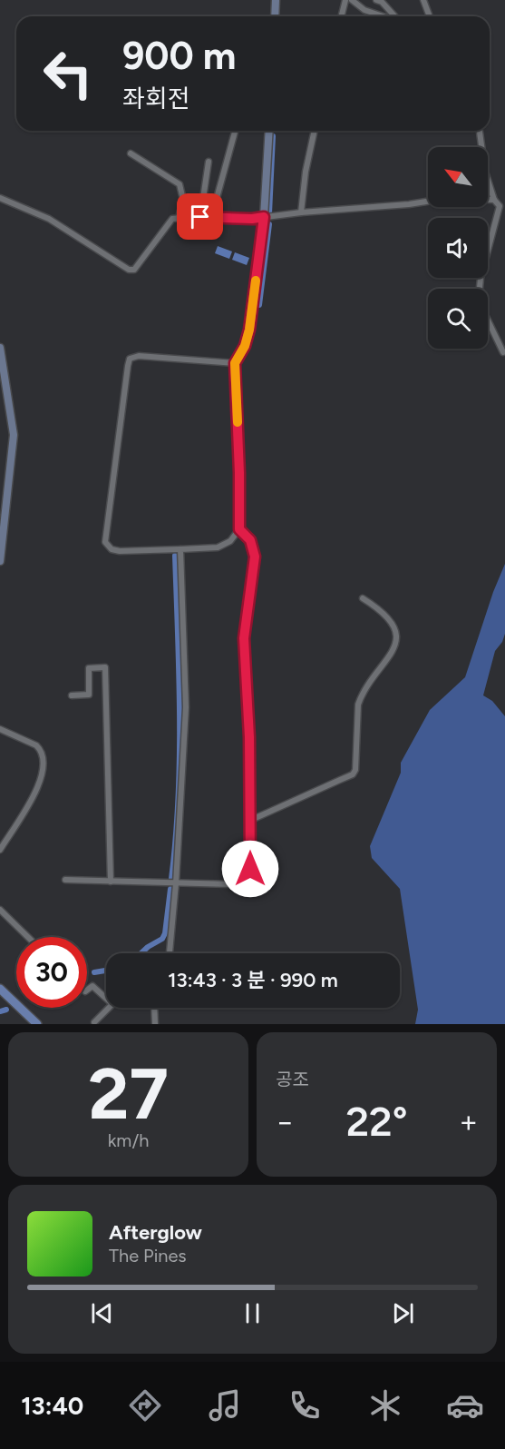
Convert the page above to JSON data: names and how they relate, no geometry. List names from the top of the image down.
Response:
{
  "north": "top left",
  "page": {
    "turn": ["900 m", "좌회전"],
    "limit": "30",
    "trip": "13:43 · 3 분 · 990 m",
    "tile": [
      ["27", "km/h"],
      "공조"
    ],
    "heat": ["−", "22°", "+"],
    "song": ["Afterglow", "The Pines"],
    "tabs": "13:40"
  }
}
